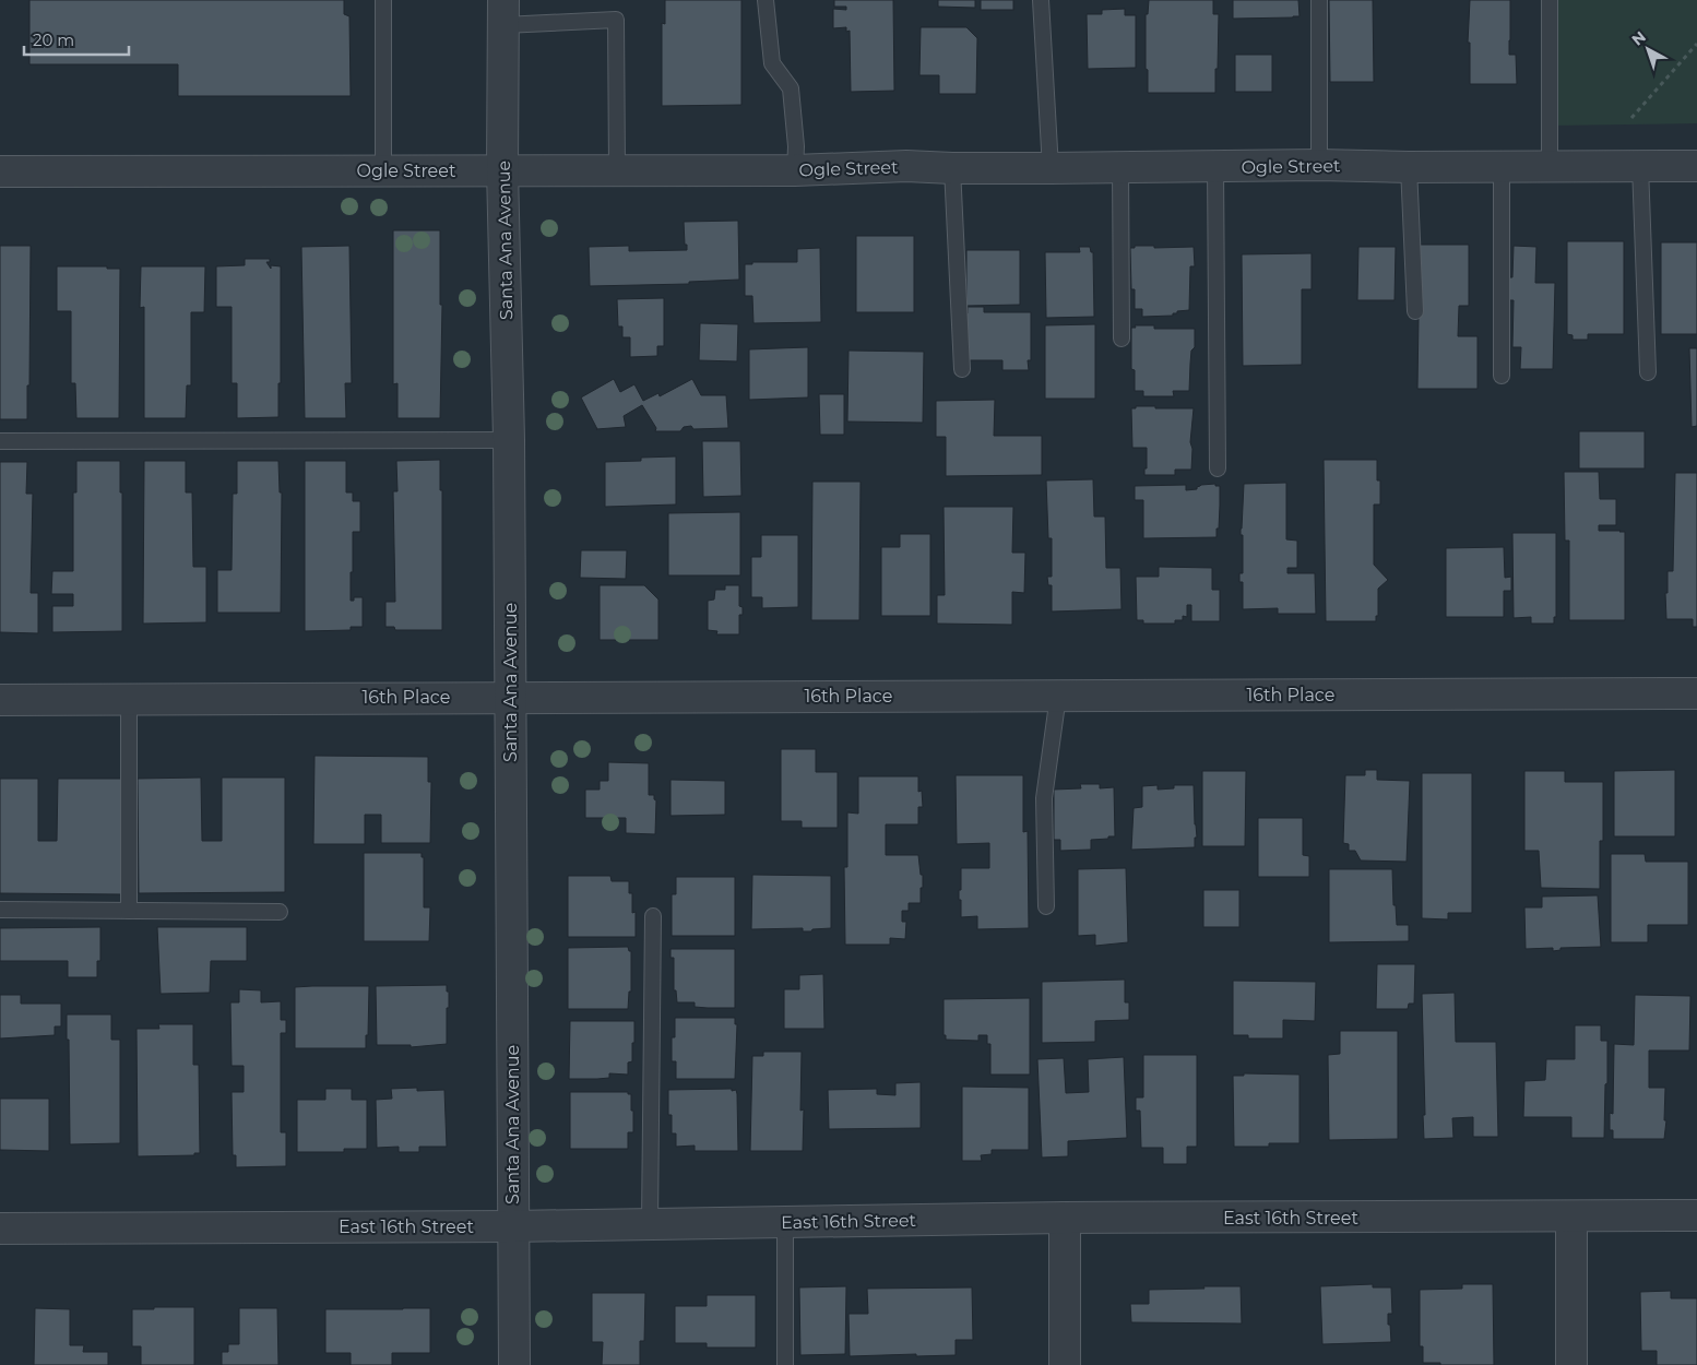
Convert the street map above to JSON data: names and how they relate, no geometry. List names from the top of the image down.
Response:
{
  "streets": {
    "street": [
      "Ogle Street",
      "Santa Ana Avenue",
      "16th Place",
      "East 16th Street"
    ]
  },
  "crossings": [
    ["Ogle Street", "Santa Ana Avenue"],
    ["Santa Ana Avenue", "16th Place"],
    ["Santa Ana Avenue", "East 16th Street"]
  ],
  "scale_bar": "20 m",
  "north": "top left"
}
